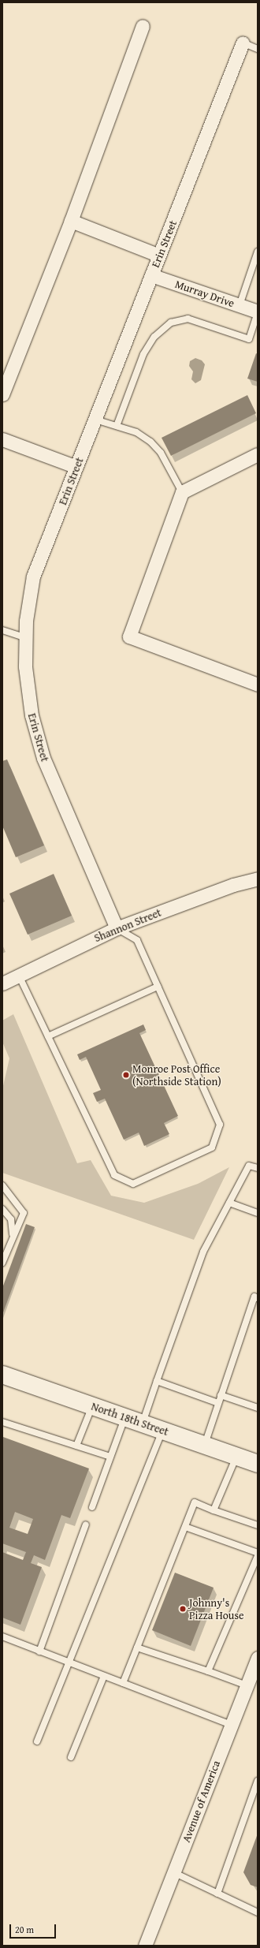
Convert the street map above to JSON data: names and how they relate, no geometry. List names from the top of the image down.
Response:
{
  "streets": {
    "main road": ["North 18th Street"],
    "street": [
      "Erin Street",
      "Murray Drive",
      "Shannon Street",
      "Avenue of America"
    ]
  },
  "crossings": [
    ["Erin Street", "Murray Drive"],
    ["Erin Street", "Shannon Street"]
  ],
  "places": ["Monroe Post Office (Northside Station)", "Johnny's Pizza House"],
  "scale_bar": "20 m"
}
